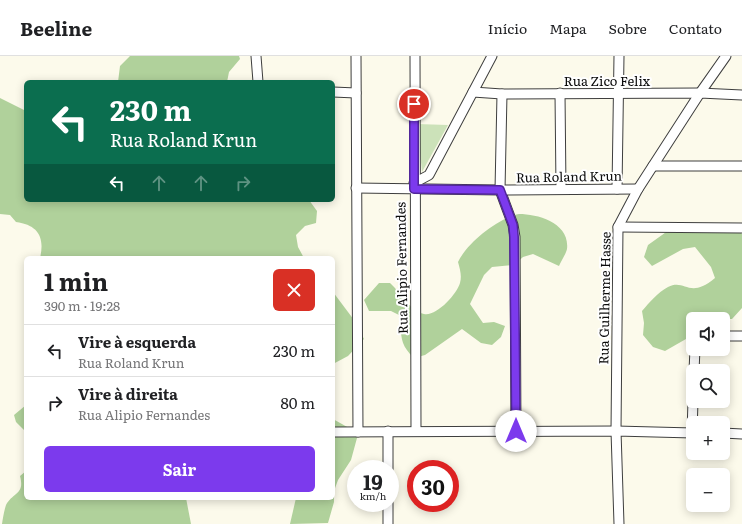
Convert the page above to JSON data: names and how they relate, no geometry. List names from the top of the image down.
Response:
{
  "streets": {
    "street": [
      "Rua Zico Felix",
      "Rua Roland Krun",
      "Rua Alipio Fernandes",
      "Rua Guilherme Hasse"
    ]
  },
  "crossings": [
    ["Rua Zico Felix", "Rua Guilherme Hasse"],
    ["Rua Roland Krun", "Rua Alipio Fernandes"],
    ["Rua Roland Krun", "Rua Guilherme Hasse"]
  ],
  "page": {
    "header": "Beeline",
    "nav": [
      "Início",
      "Mapa",
      "Sobre",
      "Contato"
    ],
    "turn": ["230 m", "Rua Roland Krun"],
    "heading": ["1 min", "390 m · 19:28"],
    "map_buttons": ["+", "−"],
    "list": [
      {
        "name": "Vire à esquerda",
        "note": "Rua Roland Krun",
        "value": "230 m"
      },
      {
        "name": "Vire à direita",
        "note": "Rua Alipio Fernandes",
        "value": "80 m"
      }
    ],
    "buttons": "Sair",
    "speed": "19 km/h",
    "limit": "30"
  }
}
